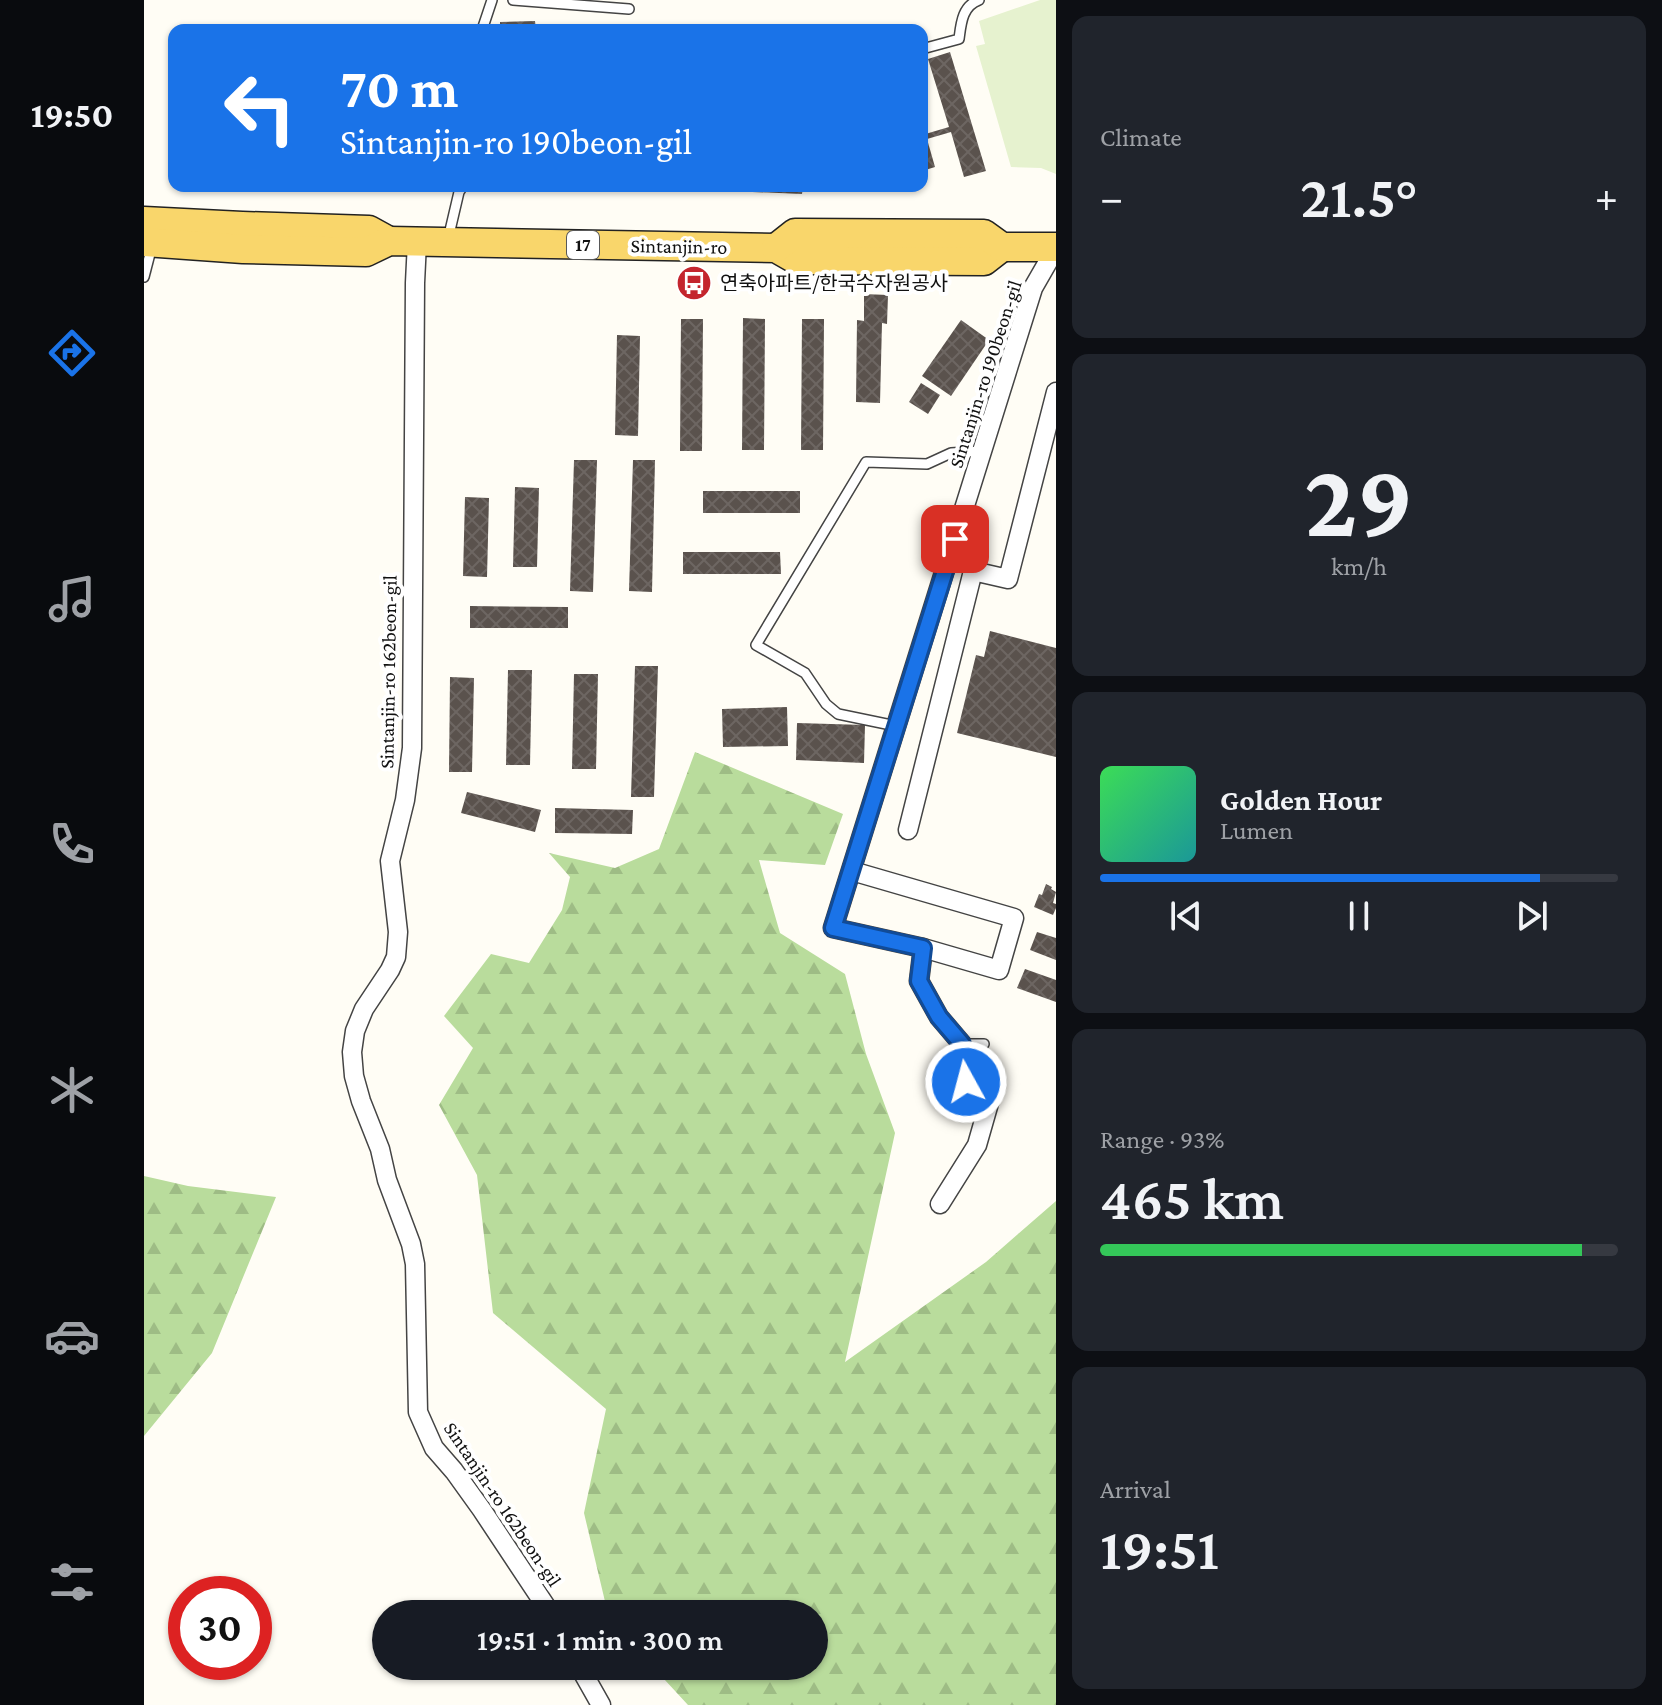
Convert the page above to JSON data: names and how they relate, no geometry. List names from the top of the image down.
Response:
{
  "streets": {
    "main road": ["17", "Sintanjin-ro"],
    "street": ["Sintanjin-ro 190beon-gil", "Sintanjin-ro 162beon-gil"]
  },
  "crossings": [
    ["Sintanjin-ro", "Sintanjin-ro 190beon-gil"],
    ["Sintanjin-ro", "Sintanjin-ro 162beon-gil"]
  ],
  "places": {
    "bus stop": ["연축아파트/한국수자원공사"]
  },
  "page": {
    "tabs": "19:50",
    "tile": [
      "Climate",
      ["29", "km/h"],
      ["Range · 93%", "465 km"],
      ["Arrival", "19:51"]
    ],
    "turn": ["70 m", "Sintanjin-ro 190beon-gil"],
    "heat": ["−", "21.5°", "+"],
    "song": ["Golden Hour", "Lumen"],
    "limit": "30",
    "trip": "19:51 · 1 min · 300 m"
  }
}
